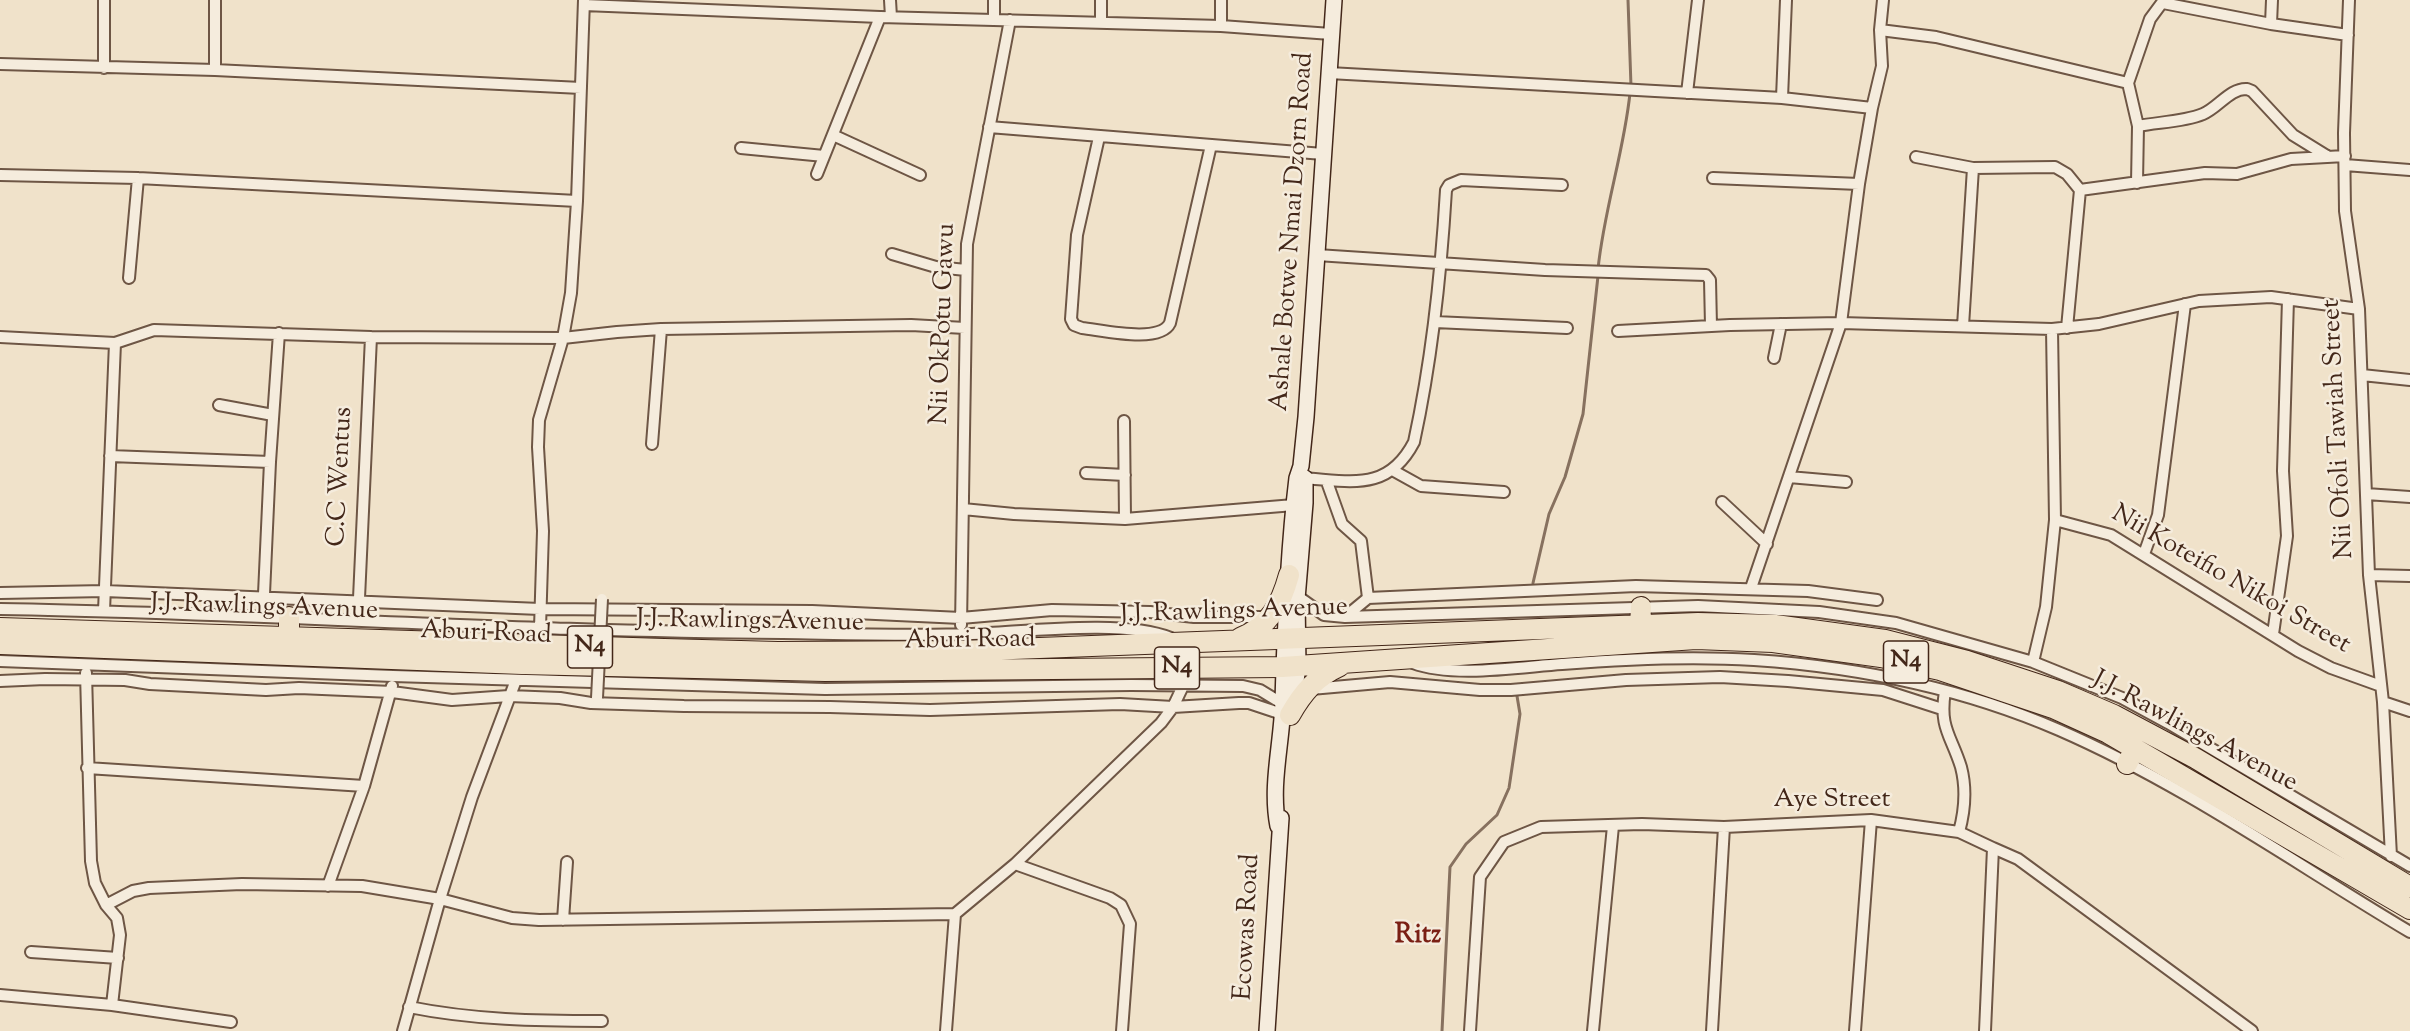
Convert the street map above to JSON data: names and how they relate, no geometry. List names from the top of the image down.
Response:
{
  "streets": {
    "highway": ["J.J. Rawlings Avenue", "Aburi Road", "N4"],
    "main road": ["Ashale Botwe Nmai Dzorn Road", "Ecowas Road"],
    "street": [
      "Nii OkPotu Gawu",
      "Nii Ofoli Tawiah Street",
      "C.C Wentus",
      "Nii Koteifio Nikoi Street",
      "Aye Street"
    ]
  },
  "crossings": [
    ["Nii Ofoli Tawiah Street", "Nii Koteifio Nikoi Street"],
    ["J.J. Rawlings Avenue", "Aburi Road"],
    ["J.J. Rawlings Avenue", "Ecowas Road"],
    ["Aburi Road", "Ecowas Road"]
  ],
  "districts": ["Ritz"]
}
